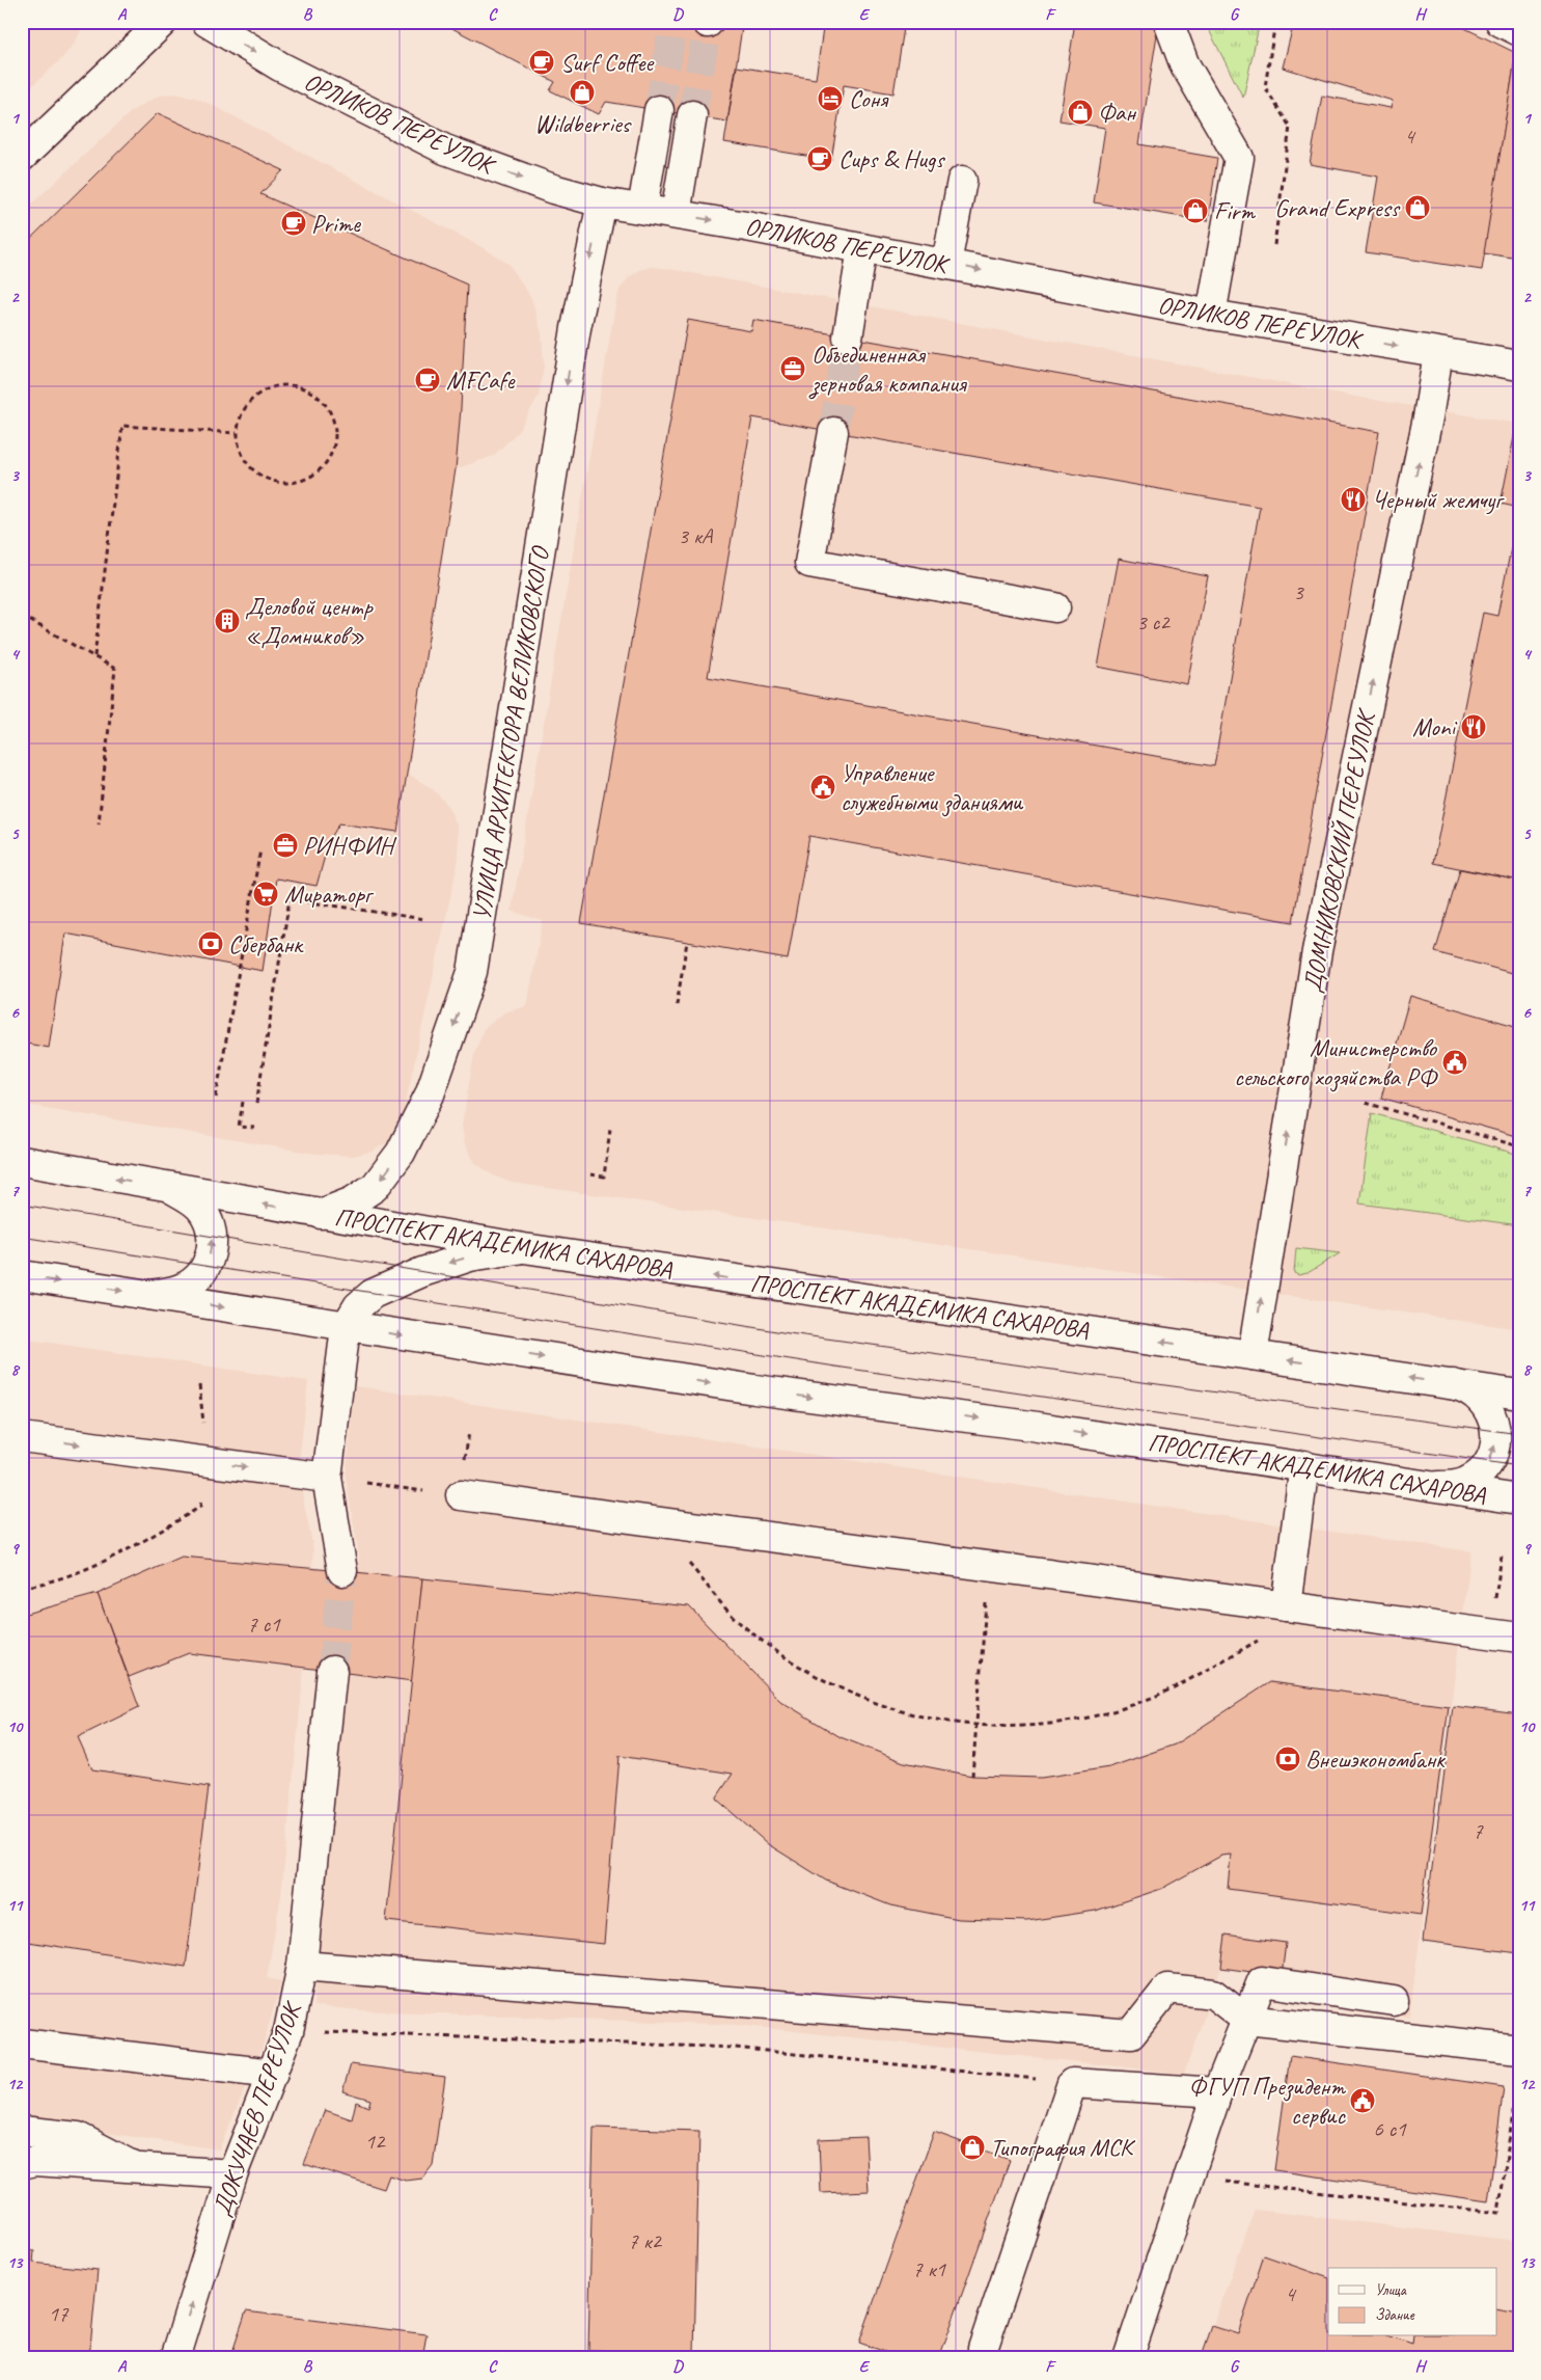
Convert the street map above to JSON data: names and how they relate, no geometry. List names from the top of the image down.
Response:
{
  "streets": {
    "main road": [
      "ОРЛИКОВ ПЕРЕУЛОК",
      "УЛИЦА АРХИТЕКТОРА ВЕЛИКОВСКОГО",
      "ДОМНИКОВСКИЙ ПЕРЕУЛОК",
      "ПРОСПЕКТ АКАДЕМИКА САХАРОВА",
      "ДОКУЧАЕВ ПЕРЕУЛОК"
    ]
  },
  "crossings": [
    ["ОРЛИКОВ ПЕРЕУЛОК", "УЛИЦА АРХИТЕКТОРА ВЕЛИКОВСКОГО"],
    ["ОРЛИКОВ ПЕРЕУЛОК", "ДОМНИКОВСКИЙ ПЕРЕУЛОК"],
    ["УЛИЦА АРХИТЕКТОРА ВЕЛИКОВСКОГО", "ПРОСПЕКТ АКАДЕМИКА САХАРОВА"],
    ["ДОМНИКОВСКИЙ ПЕРЕУЛОК", "ПРОСПЕКТ АКАДЕМИКА САХАРОВА"]
  ],
  "one_way": ["ОРЛИКОВ ПЕРЕУЛОК", "УЛИЦА АРХИТЕКТОРА ВЕЛИКОВСКОГО", "ДОМНИКОВСКИЙ ПЕРЕУЛОК"],
  "places": {
    "cafe": [
      "Surf Coffee",
      "Cups & Hugs",
      "Prime",
      "MFCafe"
    ],
    "shop": [
      "Wildberries",
      "Фан",
      "Grand Express",
      "Firm",
      "Типография МСК"
    ],
    "hotel": ["Соня"],
    "office": ["Объединенная зерновая компания", "РИНФИН"],
    "restaurant": ["Черный жемчуг", "Moni"],
    "building": ["Деловой центр «Домников»"],
    "public building": ["Управление служебными зданиями", "Министерство сельского хозяйства РФ", "ФГУП Президент сервис"],
    "supermarket": ["Мираторг"],
    "bank": ["Сбербанк", "Внешэкономбанк"]
  },
  "house_numbers": [
    "4",
    "3 кА",
    "3",
    "3 с2",
    "7 с1",
    "7",
    "6 с1",
    "12",
    "7 к2",
    "7 к1",
    "4",
    "17"
  ],
  "legend": ["Улица", "Здание"],
  "grid": {
    "columns": [
      "A",
      "B",
      "C",
      "D",
      "E",
      "F",
      "G",
      "H"
    ],
    "rows": [
      "1",
      "2",
      "3",
      "4",
      "5",
      "6",
      "7",
      "8",
      "9",
      "10",
      "11",
      "12",
      "13"
    ]
  }
}
